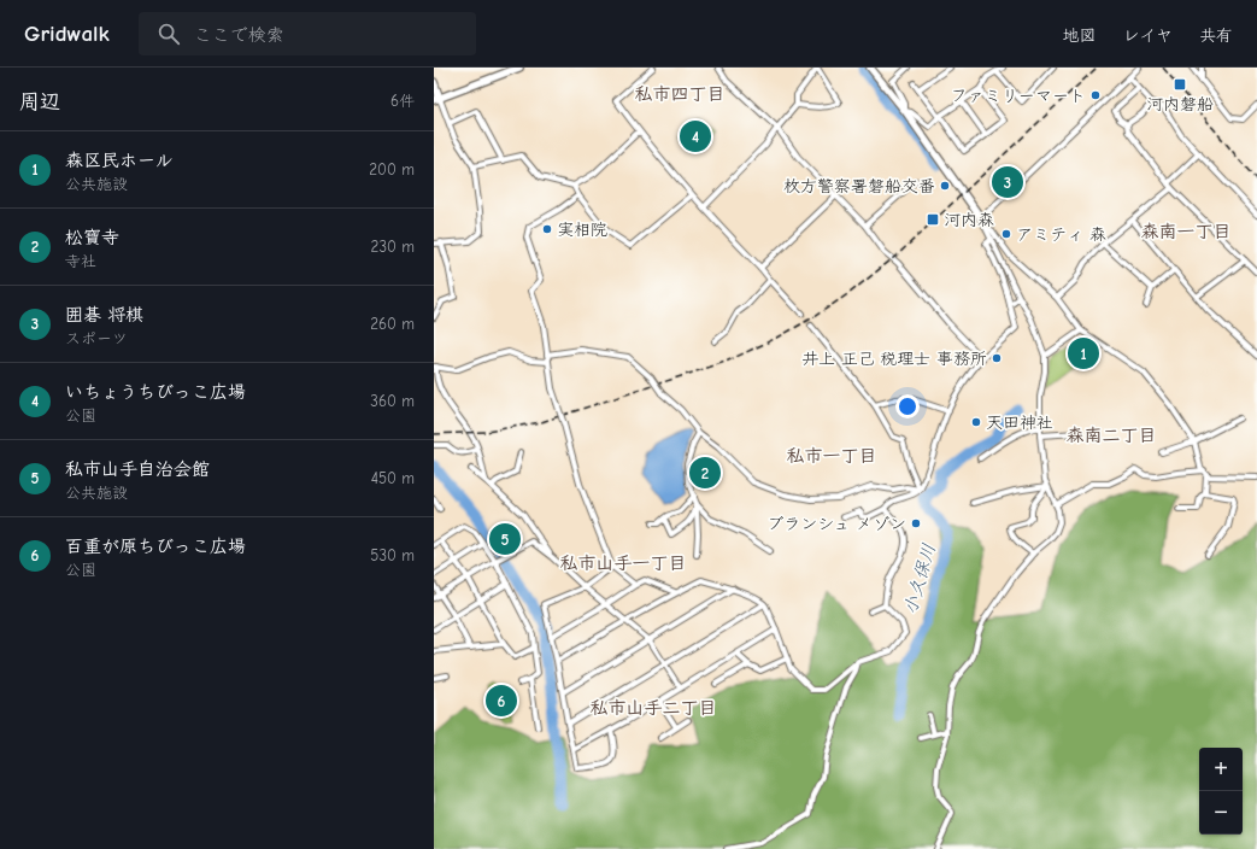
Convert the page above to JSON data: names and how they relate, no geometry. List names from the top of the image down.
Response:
{
  "districts": [
    "私市四丁目",
    "森南一丁目",
    "森南二丁目",
    "私市一丁目",
    "私市山手一丁目",
    "私市山手二丁目"
  ],
  "water": ["小久保川"],
  "places": {
    "transit": ["河内磐船", "河内森"],
    "other": [
      "ファミリーマート",
      "枚方警察署磐船交番",
      "実相院",
      "アミティ 森",
      "井上 正己 税理士 事務所",
      "天田神社",
      "ブランシュ メゾン"
    ]
  },
  "page": {
    "header": "Gridwalk",
    "search": "ここで検索",
    "nav": ["地図", "レイヤ", "共有"],
    "heading": ["周辺", "6件"],
    "pins": [
      "4",
      "3",
      "1",
      "2",
      "5",
      "6"
    ],
    "list": [
      {
        "mark": "1",
        "name": "森区民ホール",
        "note": "公共施設",
        "value": "200 m"
      },
      {
        "mark": "2",
        "name": "松寶寺",
        "note": "寺社",
        "value": "230 m"
      },
      {
        "mark": "3",
        "name": "囲碁 将棋",
        "note": "スポーツ",
        "value": "260 m"
      },
      {
        "mark": "4",
        "name": "いちょうちびっこ広場",
        "note": "公園",
        "value": "360 m"
      },
      {
        "mark": "5",
        "name": "私市山手自治会館",
        "note": "公共施設",
        "value": "450 m"
      },
      {
        "mark": "6",
        "name": "百重が原ちびっこ広場",
        "note": "公園",
        "value": "530 m"
      }
    ],
    "map_buttons": ["+", "−"]
  }
}
